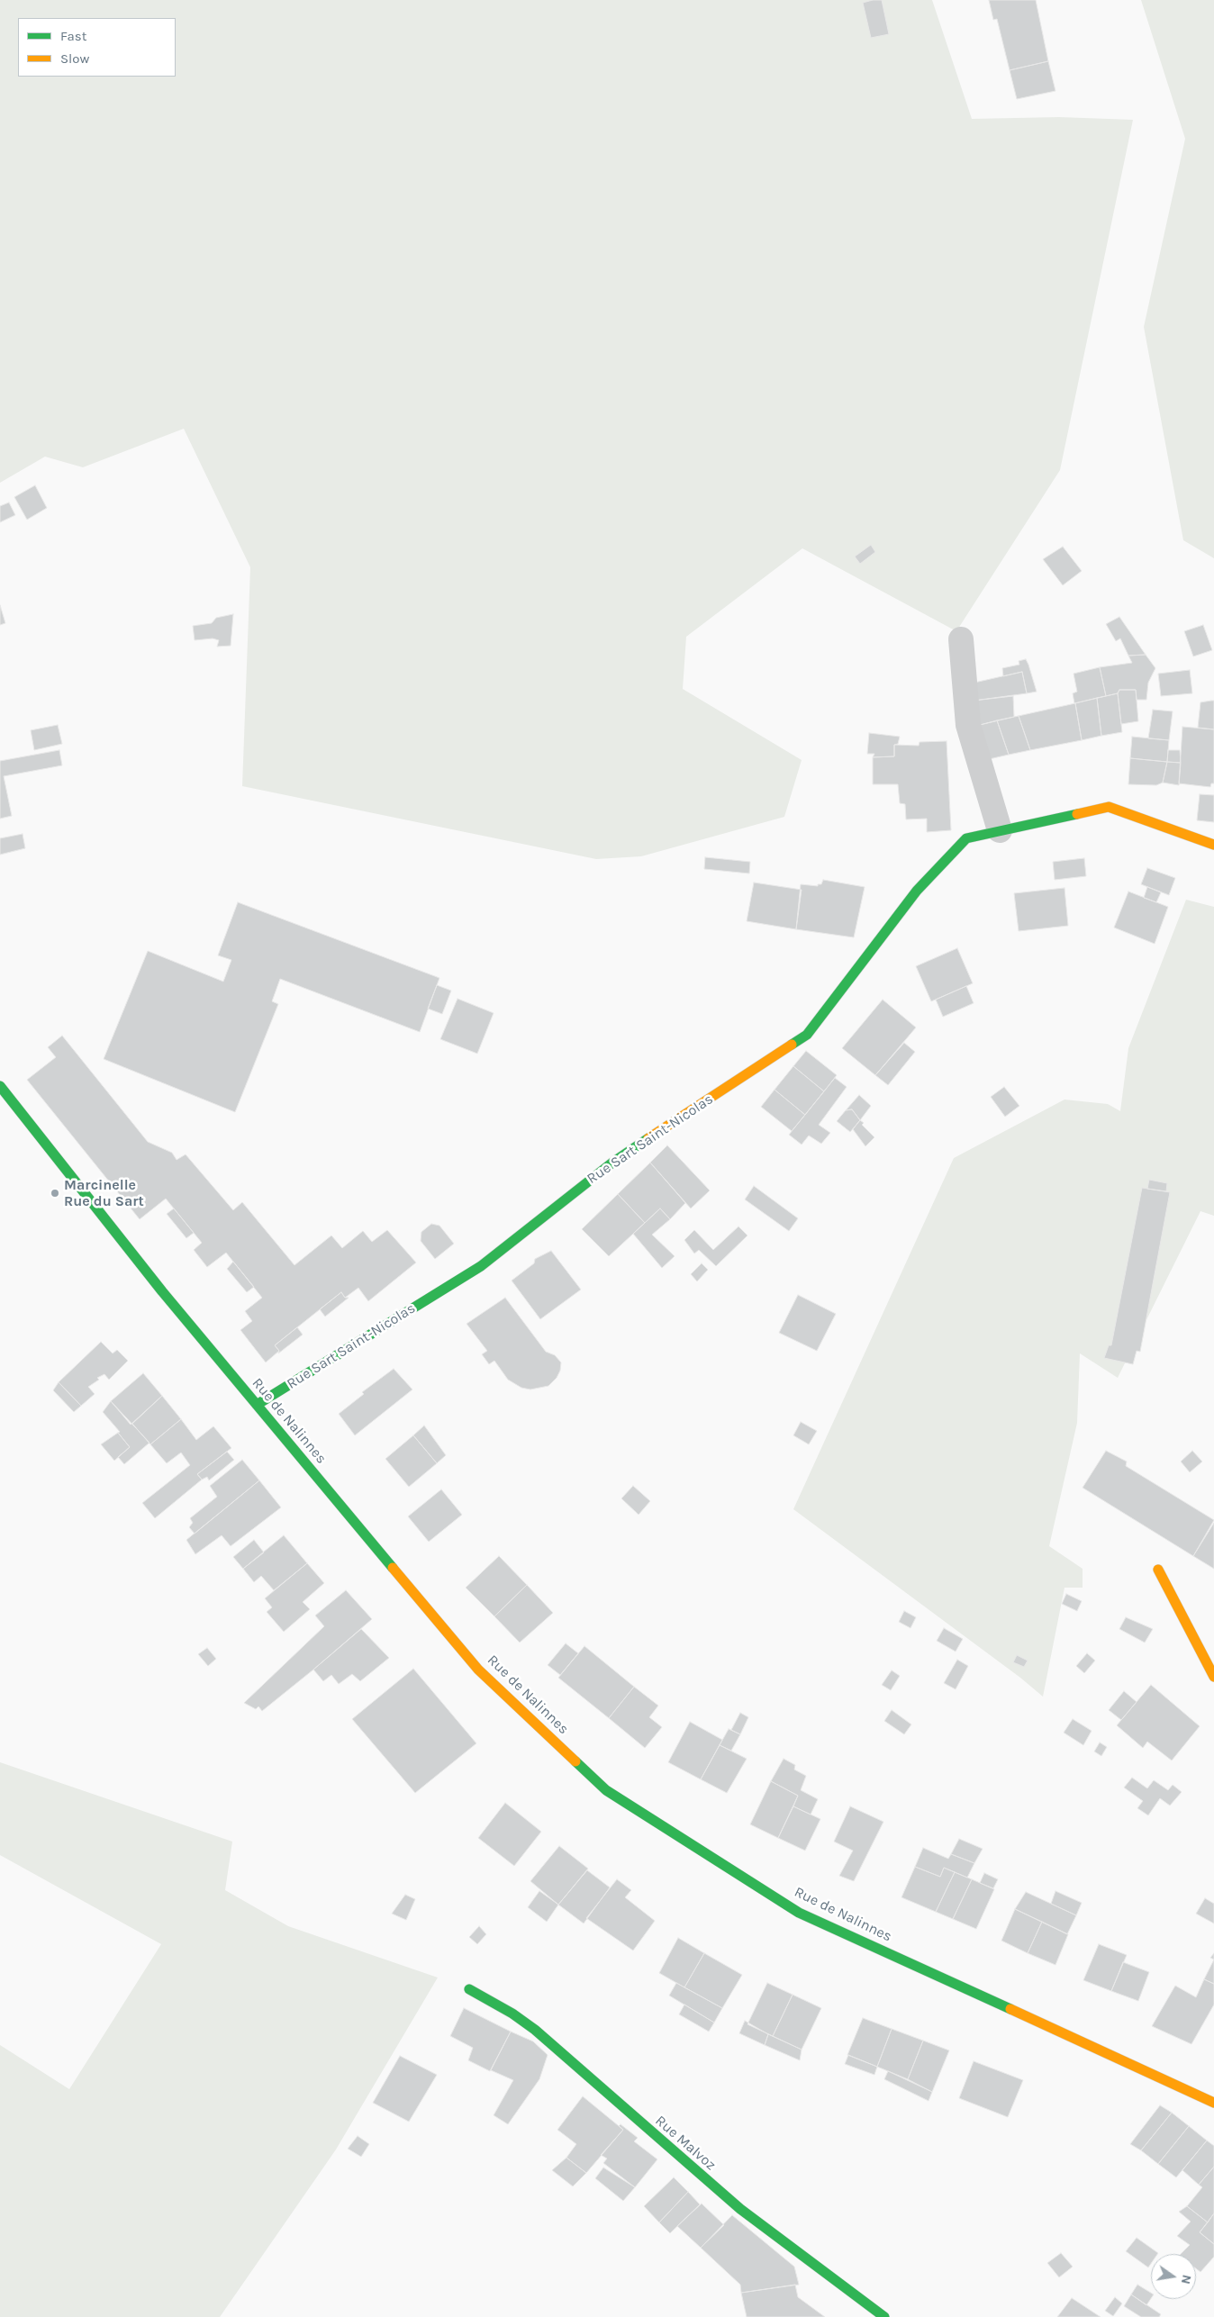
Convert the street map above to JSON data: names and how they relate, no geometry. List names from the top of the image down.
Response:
{
  "streets": {
    "street": ["Rue Sart Saint-Nicolas", "Rue de Nalinnes", "Rue Malvoz"]
  },
  "crossings": [
    ["Rue Sart Saint-Nicolas", "Rue de Nalinnes"]
  ],
  "places": ["Marcinelle Rue du Sart"],
  "legend": ["Fast", "Slow"],
  "north": "right"
}
